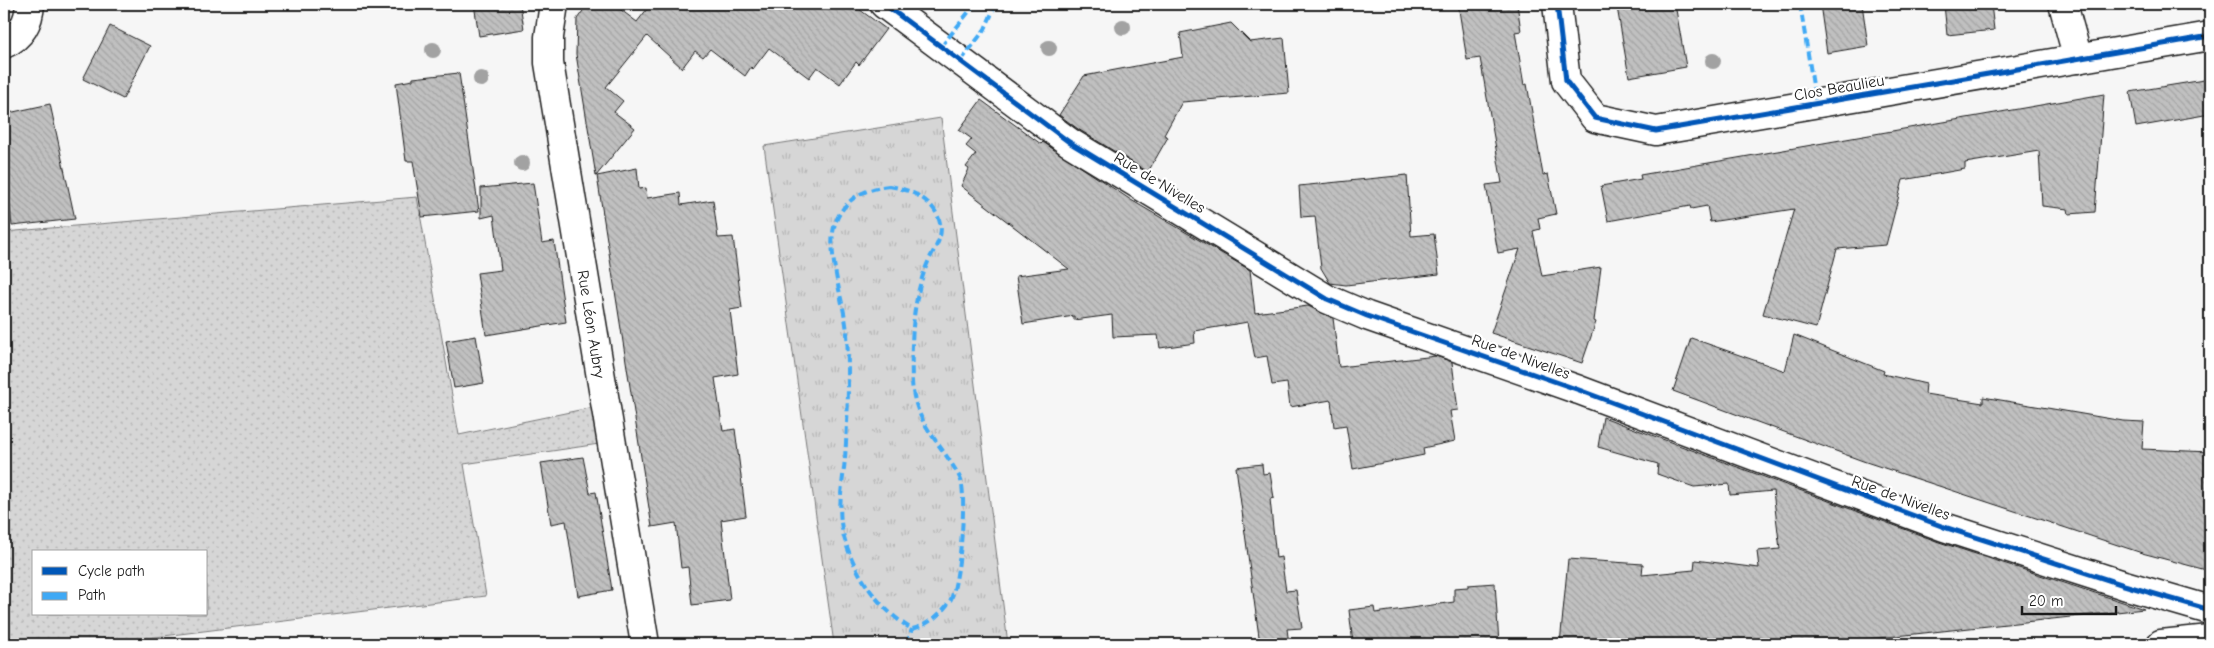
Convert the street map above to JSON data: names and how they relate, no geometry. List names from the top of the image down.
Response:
{
  "streets": {
    "street": ["Clos Beaulieu", "Rue de Nivelles", "Rue Léon Aubry"]
  },
  "legend": ["Cycle path", "Path"],
  "scale_bar": "20 m"
}
